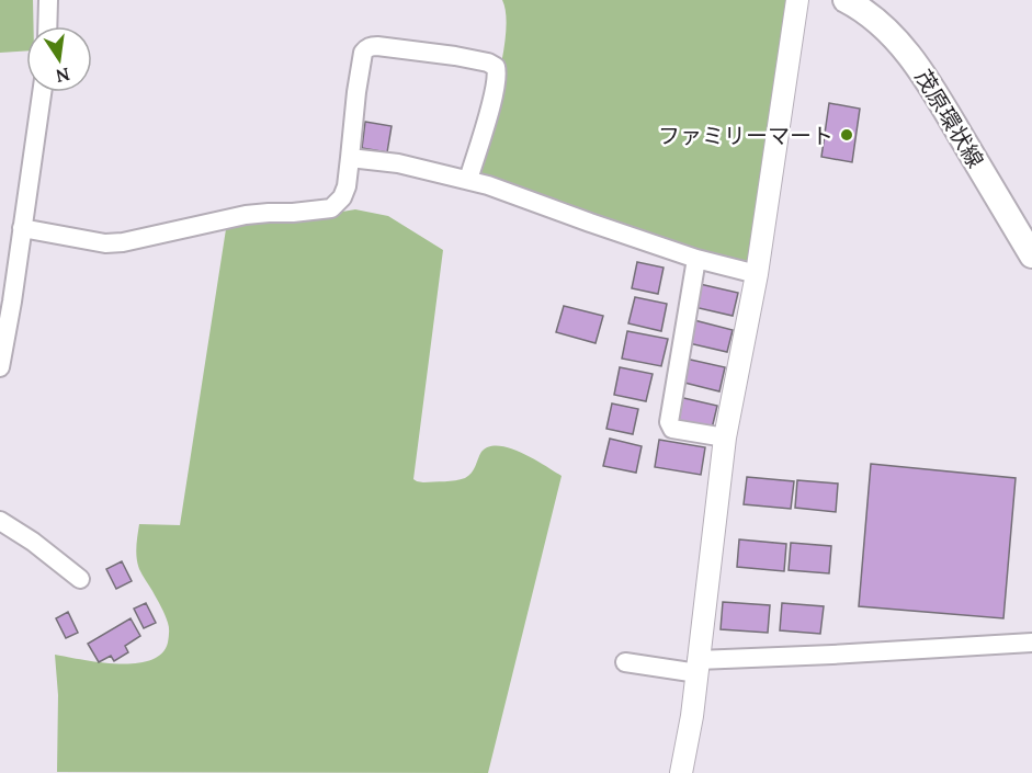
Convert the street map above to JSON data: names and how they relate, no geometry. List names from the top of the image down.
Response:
{
  "streets": {
    "main road": ["茂原環状線"]
  },
  "places": ["ファミリーマート"],
  "north": "bottom"
}
